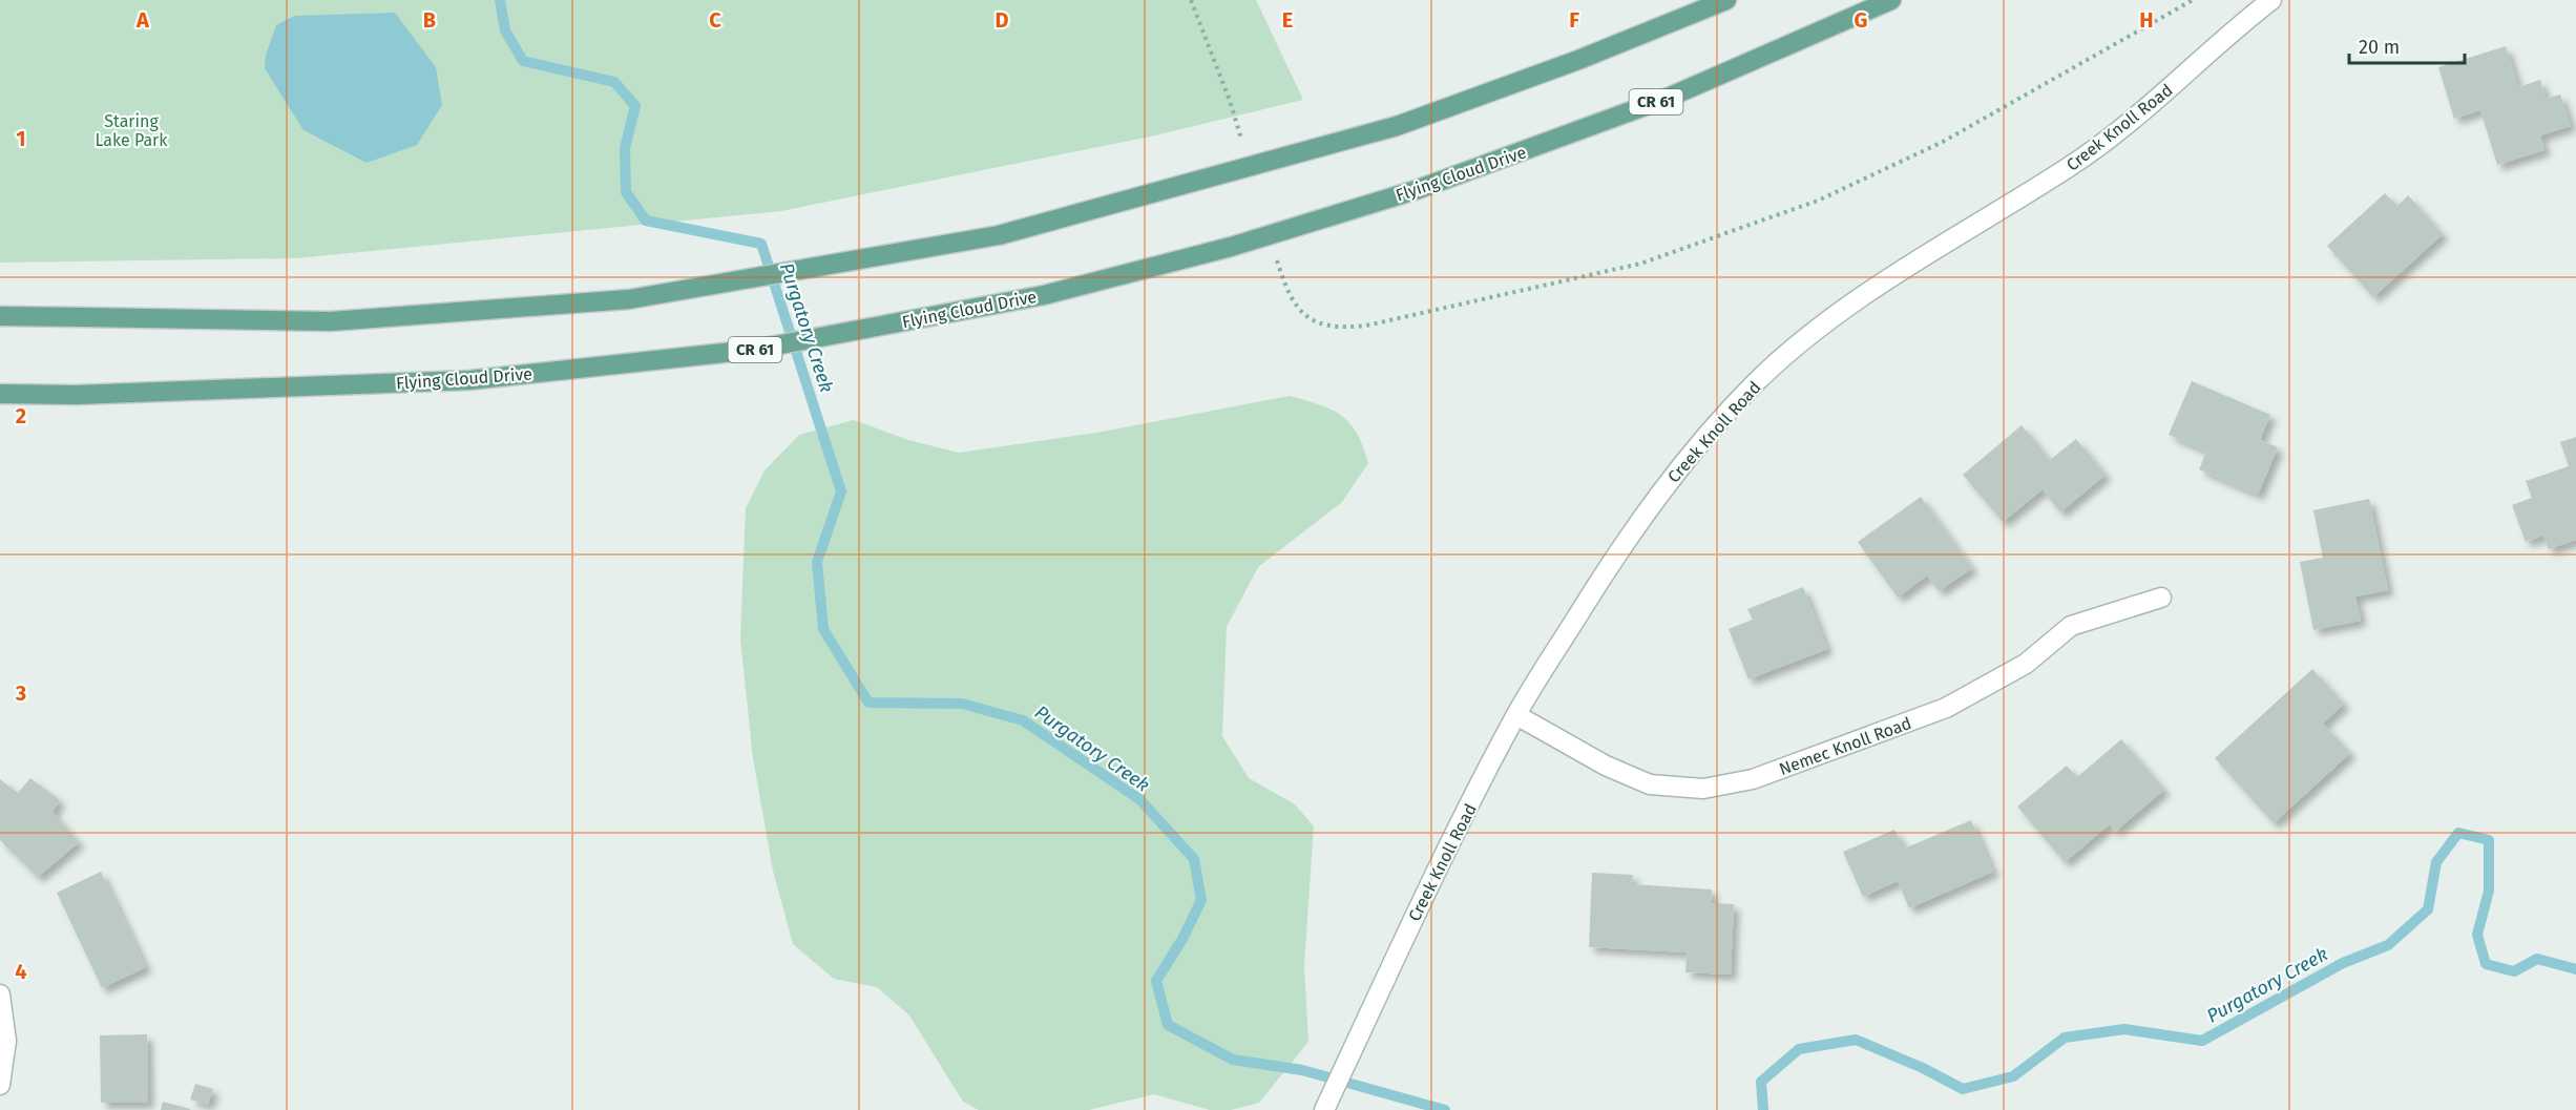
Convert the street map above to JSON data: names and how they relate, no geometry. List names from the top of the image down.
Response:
{
  "streets": {
    "main road": ["CR 61", "Flying Cloud Drive"],
    "street": ["Creek Knoll Road", "Nemec Knoll Road"]
  },
  "crossings": [
    ["Creek Knoll Road", "Nemec Knoll Road"]
  ],
  "water": ["Purgatory Creek"],
  "parks": ["Staring Lake Park"],
  "scale_bar": "20 m",
  "grid": {
    "columns": [
      "A",
      "B",
      "C",
      "D",
      "E",
      "F",
      "G",
      "H"
    ],
    "rows": [
      "1",
      "2",
      "3",
      "4"
    ]
  }
}
